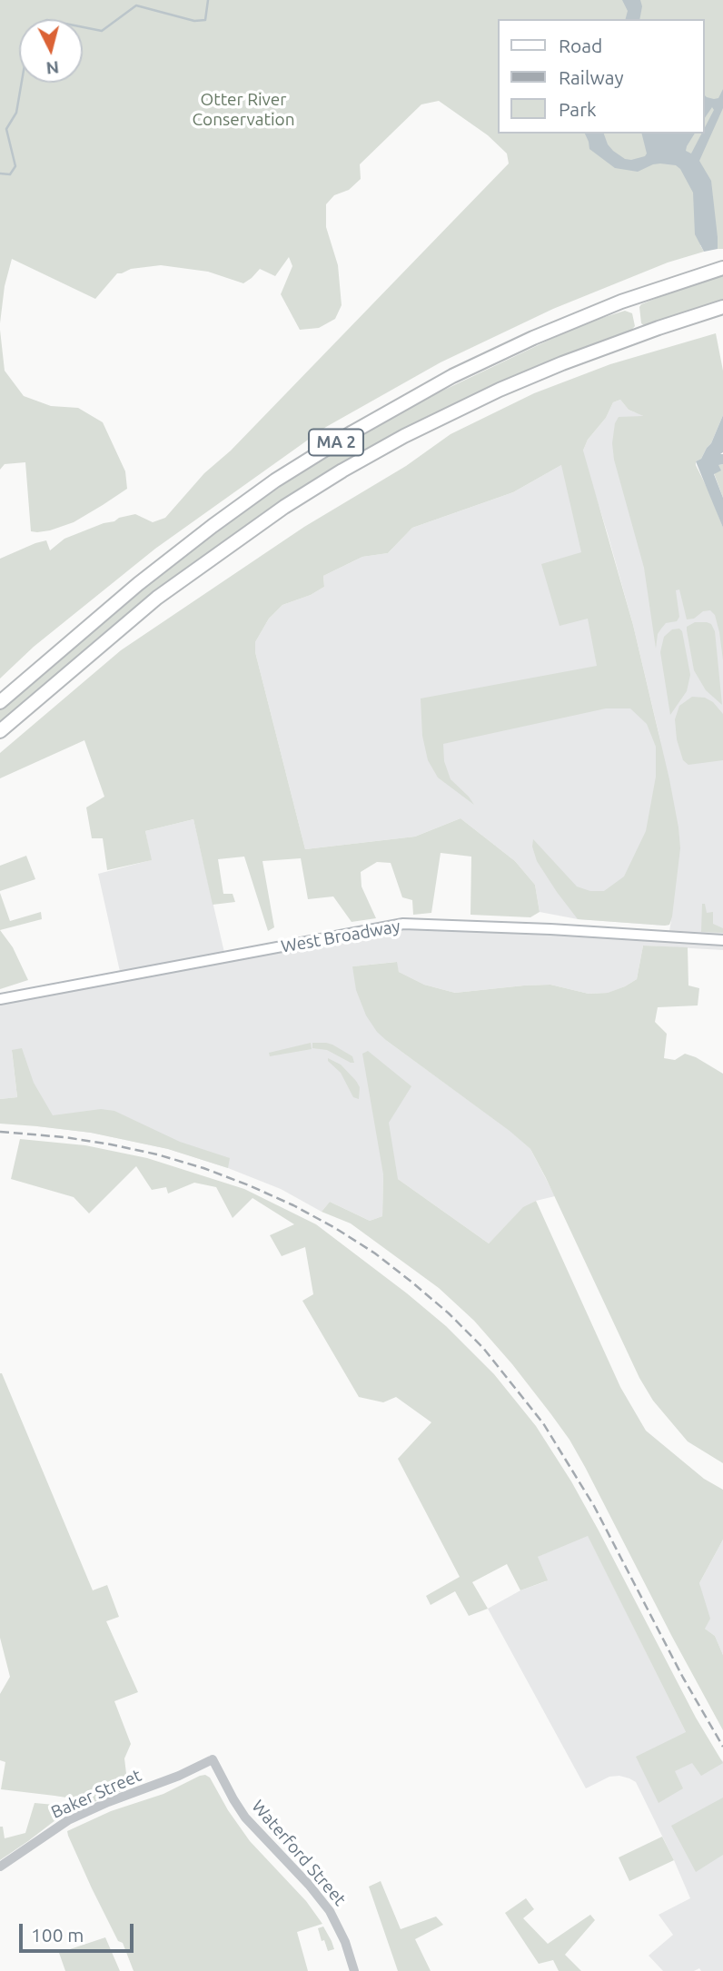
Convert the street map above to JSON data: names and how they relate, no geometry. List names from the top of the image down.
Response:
{
  "streets": {
    "highway": ["MA 2"],
    "main road": ["West Broadway"],
    "street": ["Baker Street", "Waterford Street"]
  },
  "crossings": [
    ["Baker Street", "Waterford Street"]
  ],
  "parks": ["Otter River Conservation"],
  "legend": ["Road", "Railway", "Park"],
  "scale_bar": "100 m",
  "north": "bottom"
}
